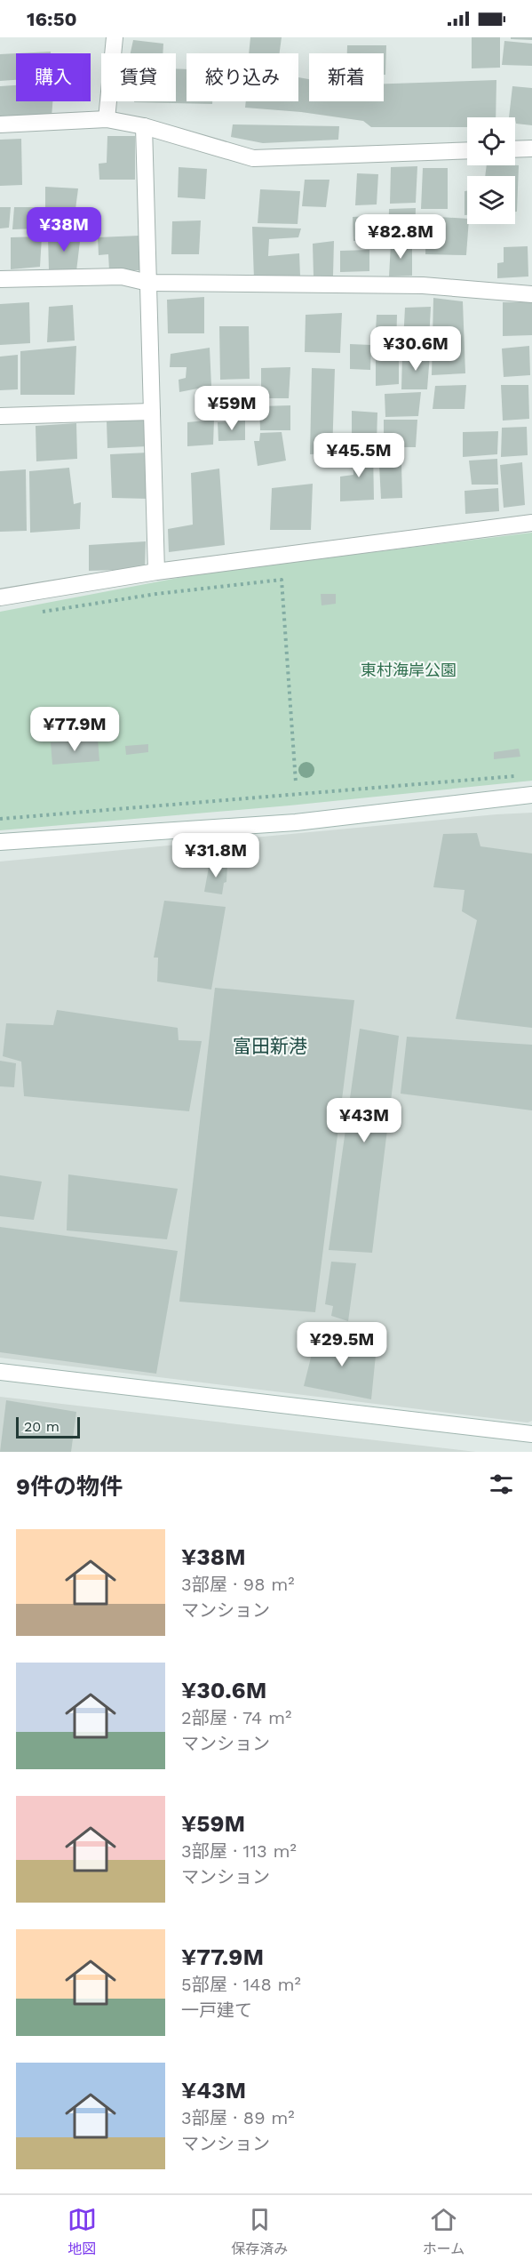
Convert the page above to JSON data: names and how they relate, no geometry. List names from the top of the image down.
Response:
{
  "districts": ["富田新港"],
  "parks": ["東村海岸公園"],
  "scale_bar": "20 m",
  "page": {
    "status": "16:50",
    "chip": [
      "購入",
      "賃貸",
      "絞り込み",
      "新着"
    ],
    "price": [
      "¥38M",
      "¥82.8M",
      "¥30.6M",
      "¥59M",
      "¥45.5M",
      "¥77.9M",
      "¥31.8M",
      "¥43M",
      "¥29.5M"
    ],
    "scale": "20 m",
    "heading": "9件の物件",
    "list": [
      {
        "name": "¥38M",
        "note": "3部屋 · 98 m² · マンション"
      },
      {
        "name": "¥30.6M",
        "note": "2部屋 · 74 m² · マンション"
      },
      {
        "name": "¥59M",
        "note": "3部屋 · 113 m² · マンション"
      },
      {
        "name": "¥77.9M",
        "note": "5部屋 · 148 m² · 一戸建て"
      },
      {
        "name": "¥43M",
        "note": "3部屋 · 89 m² · マンション"
      }
    ],
    "tabs": ["地図", "保存済み", "ホーム"]
  }
}
